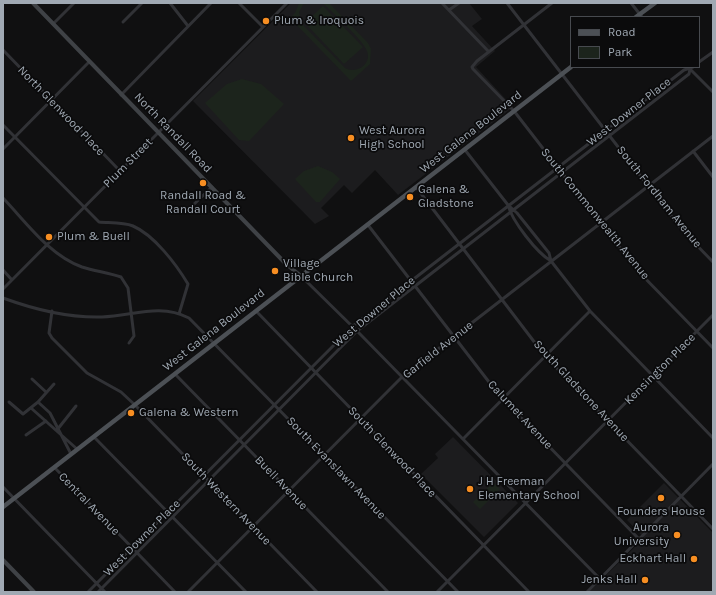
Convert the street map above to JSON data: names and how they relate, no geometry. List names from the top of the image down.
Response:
{
  "streets": {
    "main road": ["West Galena Boulevard", "North Randall Road"],
    "street": [
      "North Glenwood Place",
      "West Downer Place",
      "Plum Street",
      "South Fordham Avenue",
      "South Commonwealth Avenue",
      "Garfield Avenue",
      "Kensington Place",
      "South Gladstone Avenue",
      "Calumet Avenue",
      "South Glenwood Place",
      "South Evanslawn Avenue",
      "Buell Avenue",
      "South Western Avenue",
      "Central Avenue"
    ]
  },
  "crossings": [
    ["North Glenwood Place", "Plum Street"],
    ["West Downer Place", "South Fordham Avenue"],
    ["West Downer Place", "South Commonwealth Avenue"],
    ["West Downer Place", "South Gladstone Avenue"],
    ["West Downer Place", "Calumet Avenue"],
    ["West Downer Place", "South Glenwood Place"],
    ["West Downer Place", "South Evanslawn Avenue"],
    ["West Downer Place", "Buell Avenue"],
    ["West Downer Place", "South Western Avenue"],
    ["West Downer Place", "Central Avenue"],
    ["West Galena Boulevard", "North Randall Road"],
    ["West Galena Boulevard", "South Fordham Avenue"],
    ["West Galena Boulevard", "South Commonwealth Avenue"],
    ["West Galena Boulevard", "South Gladstone Avenue"],
    ["West Galena Boulevard", "Calumet Avenue"],
    ["West Galena Boulevard", "South Glenwood Place"],
    ["West Galena Boulevard", "South Evanslawn Avenue"],
    ["West Galena Boulevard", "Buell Avenue"],
    ["West Galena Boulevard", "South Western Avenue"],
    ["West Galena Boulevard", "Central Avenue"],
    ["North Randall Road", "Plum Street"],
    ["South Fordham Avenue", "Garfield Avenue"],
    ["South Commonwealth Avenue", "Garfield Avenue"],
    ["South Commonwealth Avenue", "Kensington Place"],
    ["Garfield Avenue", "South Gladstone Avenue"],
    ["Garfield Avenue", "Calumet Avenue"],
    ["Garfield Avenue", "South Glenwood Place"],
    ["Garfield Avenue", "South Evanslawn Avenue"],
    ["Garfield Avenue", "Buell Avenue"],
    ["Garfield Avenue", "South Western Avenue"],
    ["Kensington Place", "South Gladstone Avenue"],
    ["Kensington Place", "Calumet Avenue"],
    ["Kensington Place", "South Glenwood Place"],
    ["Kensington Place", "South Evanslawn Avenue"]
  ],
  "places": [
    "Plum & Iroquois",
    "West Aurora High School",
    "Randall Road & Randall Court",
    "Galena & Gladstone",
    "Plum & Buell",
    "Village Bible Church",
    "Galena & Western",
    "J H Freeman Elementary School",
    "Founders House",
    "Aurora University",
    "Eckhart Hall",
    "Jenks Hall"
  ],
  "legend": ["Road", "Park"]
}
